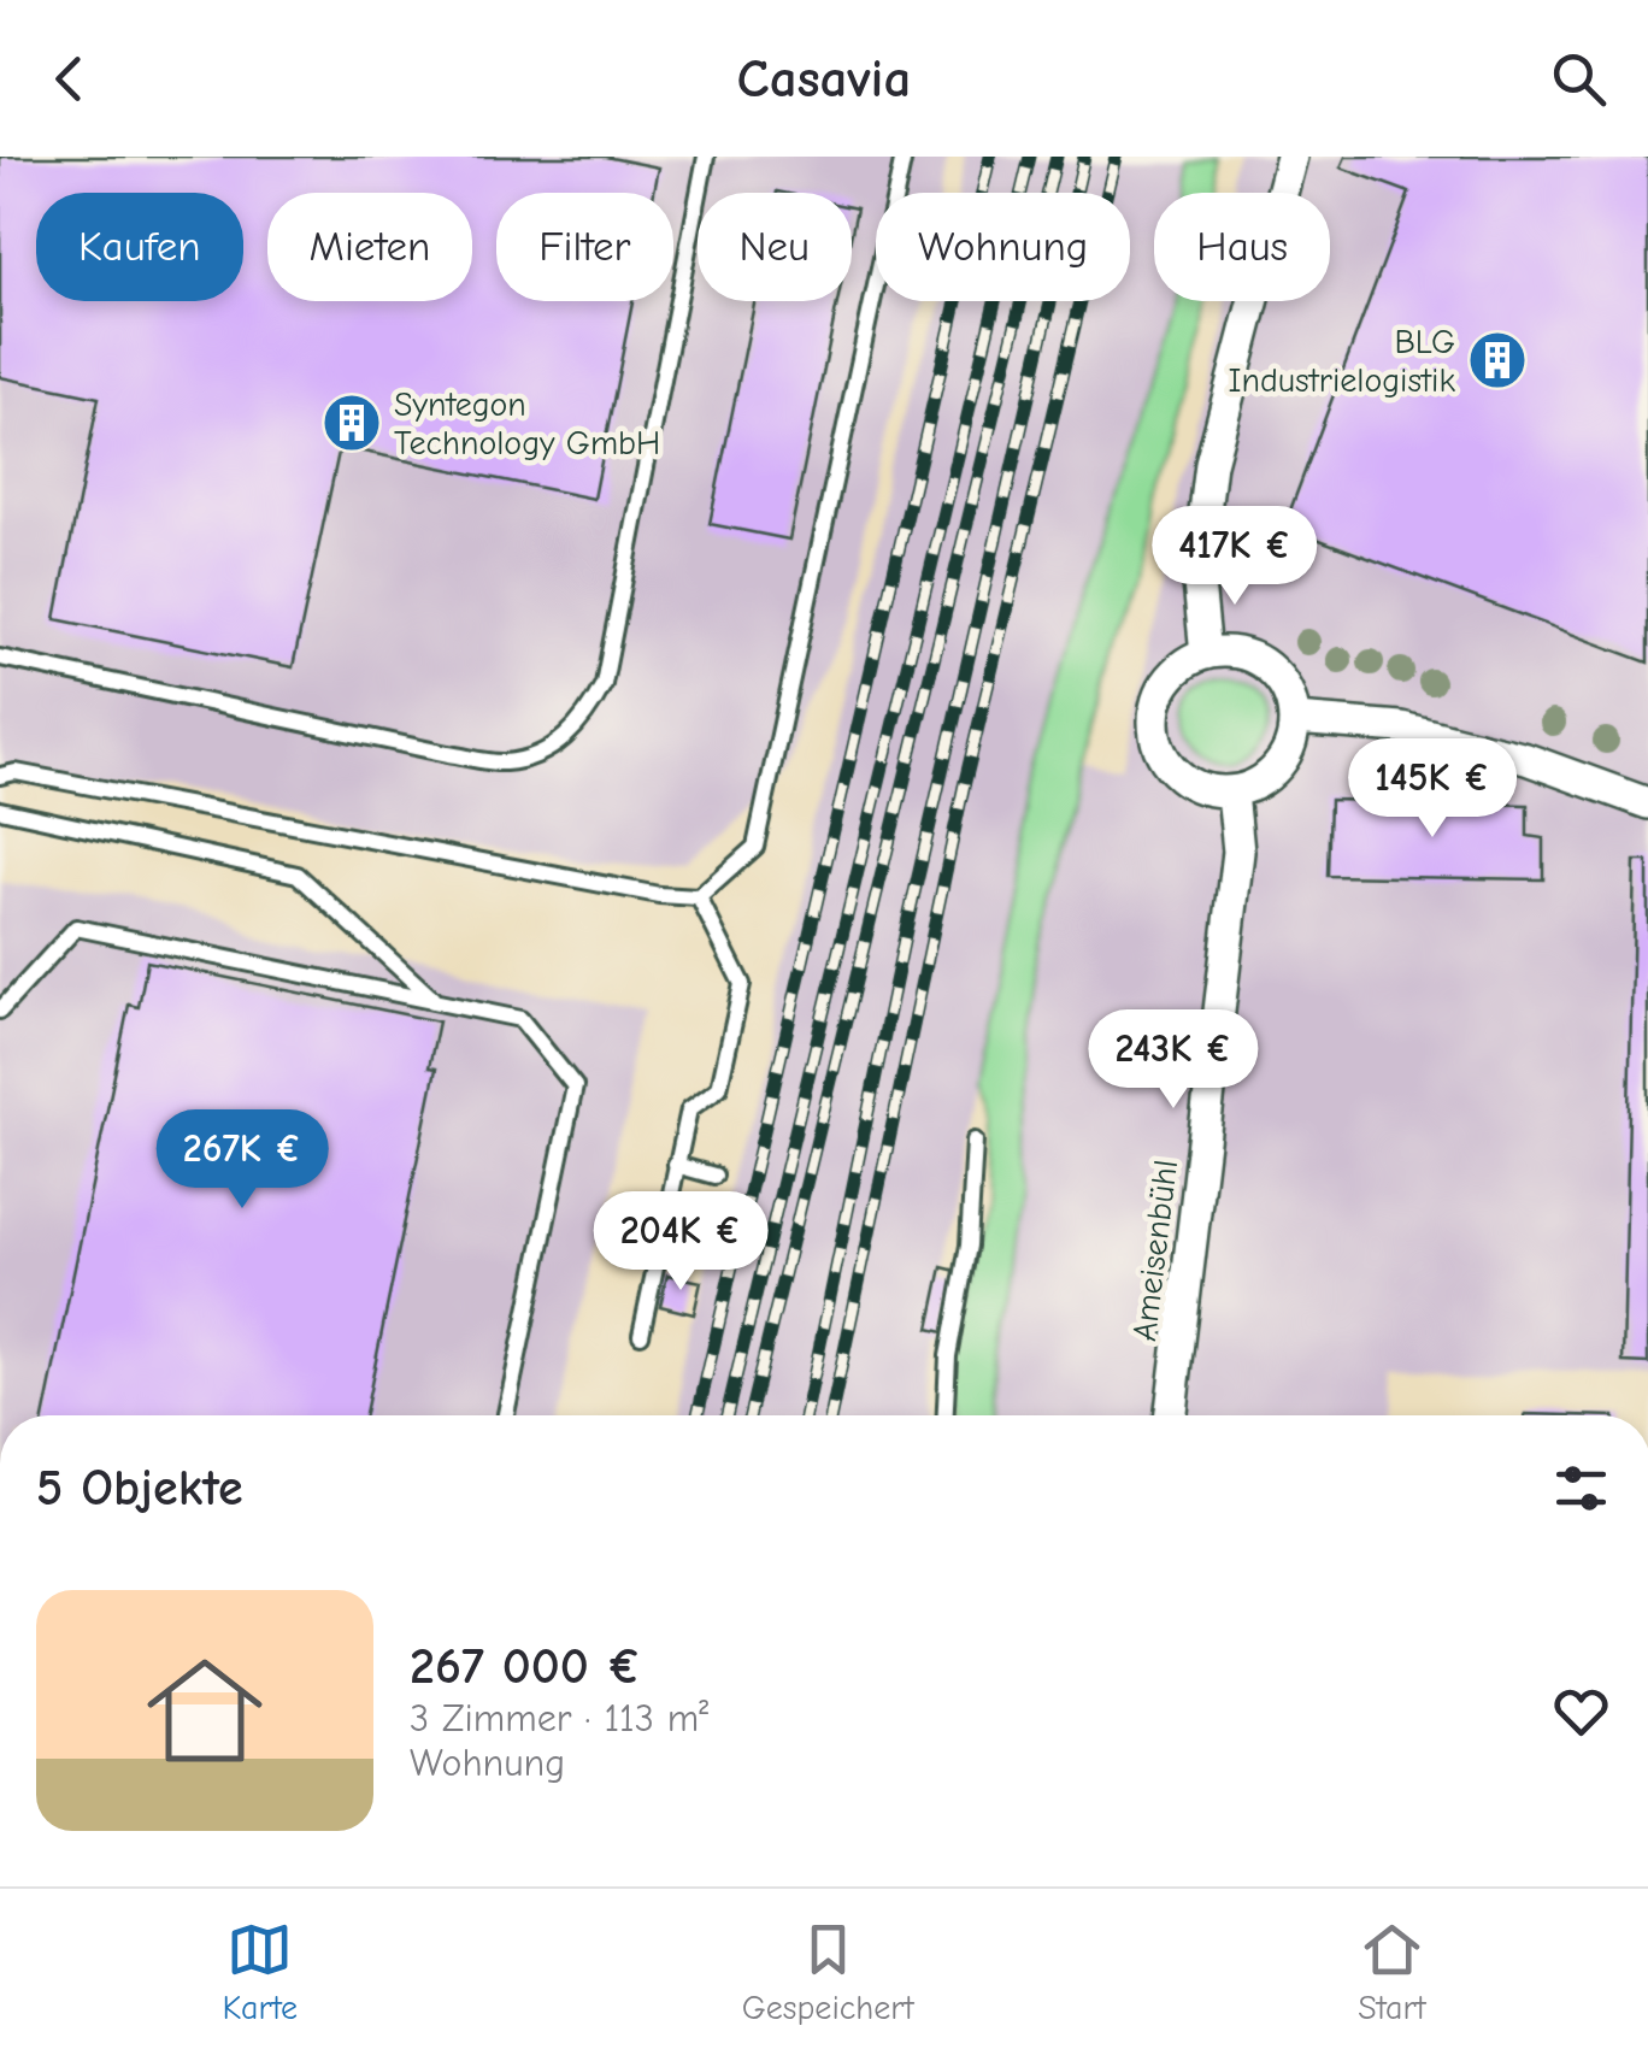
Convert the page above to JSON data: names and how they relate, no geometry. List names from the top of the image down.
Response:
{
  "streets": {
    "street": ["Ameisenbühl"]
  },
  "places": {
    "building": ["BLG Industrielogistik", "Syntegon Technology GmbH"]
  },
  "page": {
    "header": "Casavia",
    "chip": [
      "Kaufen",
      "Mieten",
      "Filter",
      "Neu",
      "Wohnung",
      "Haus"
    ],
    "price": [
      "417K €",
      "145K €",
      "243K €",
      "267K €",
      "204K €"
    ],
    "heading": "5 Objekte",
    "list": [
      {
        "name": "267 000 €",
        "note": "3 Zimmer · 113 m² · Wohnung"
      }
    ],
    "tabs": ["Karte", "Gespeichert", "Start"]
  }
}
